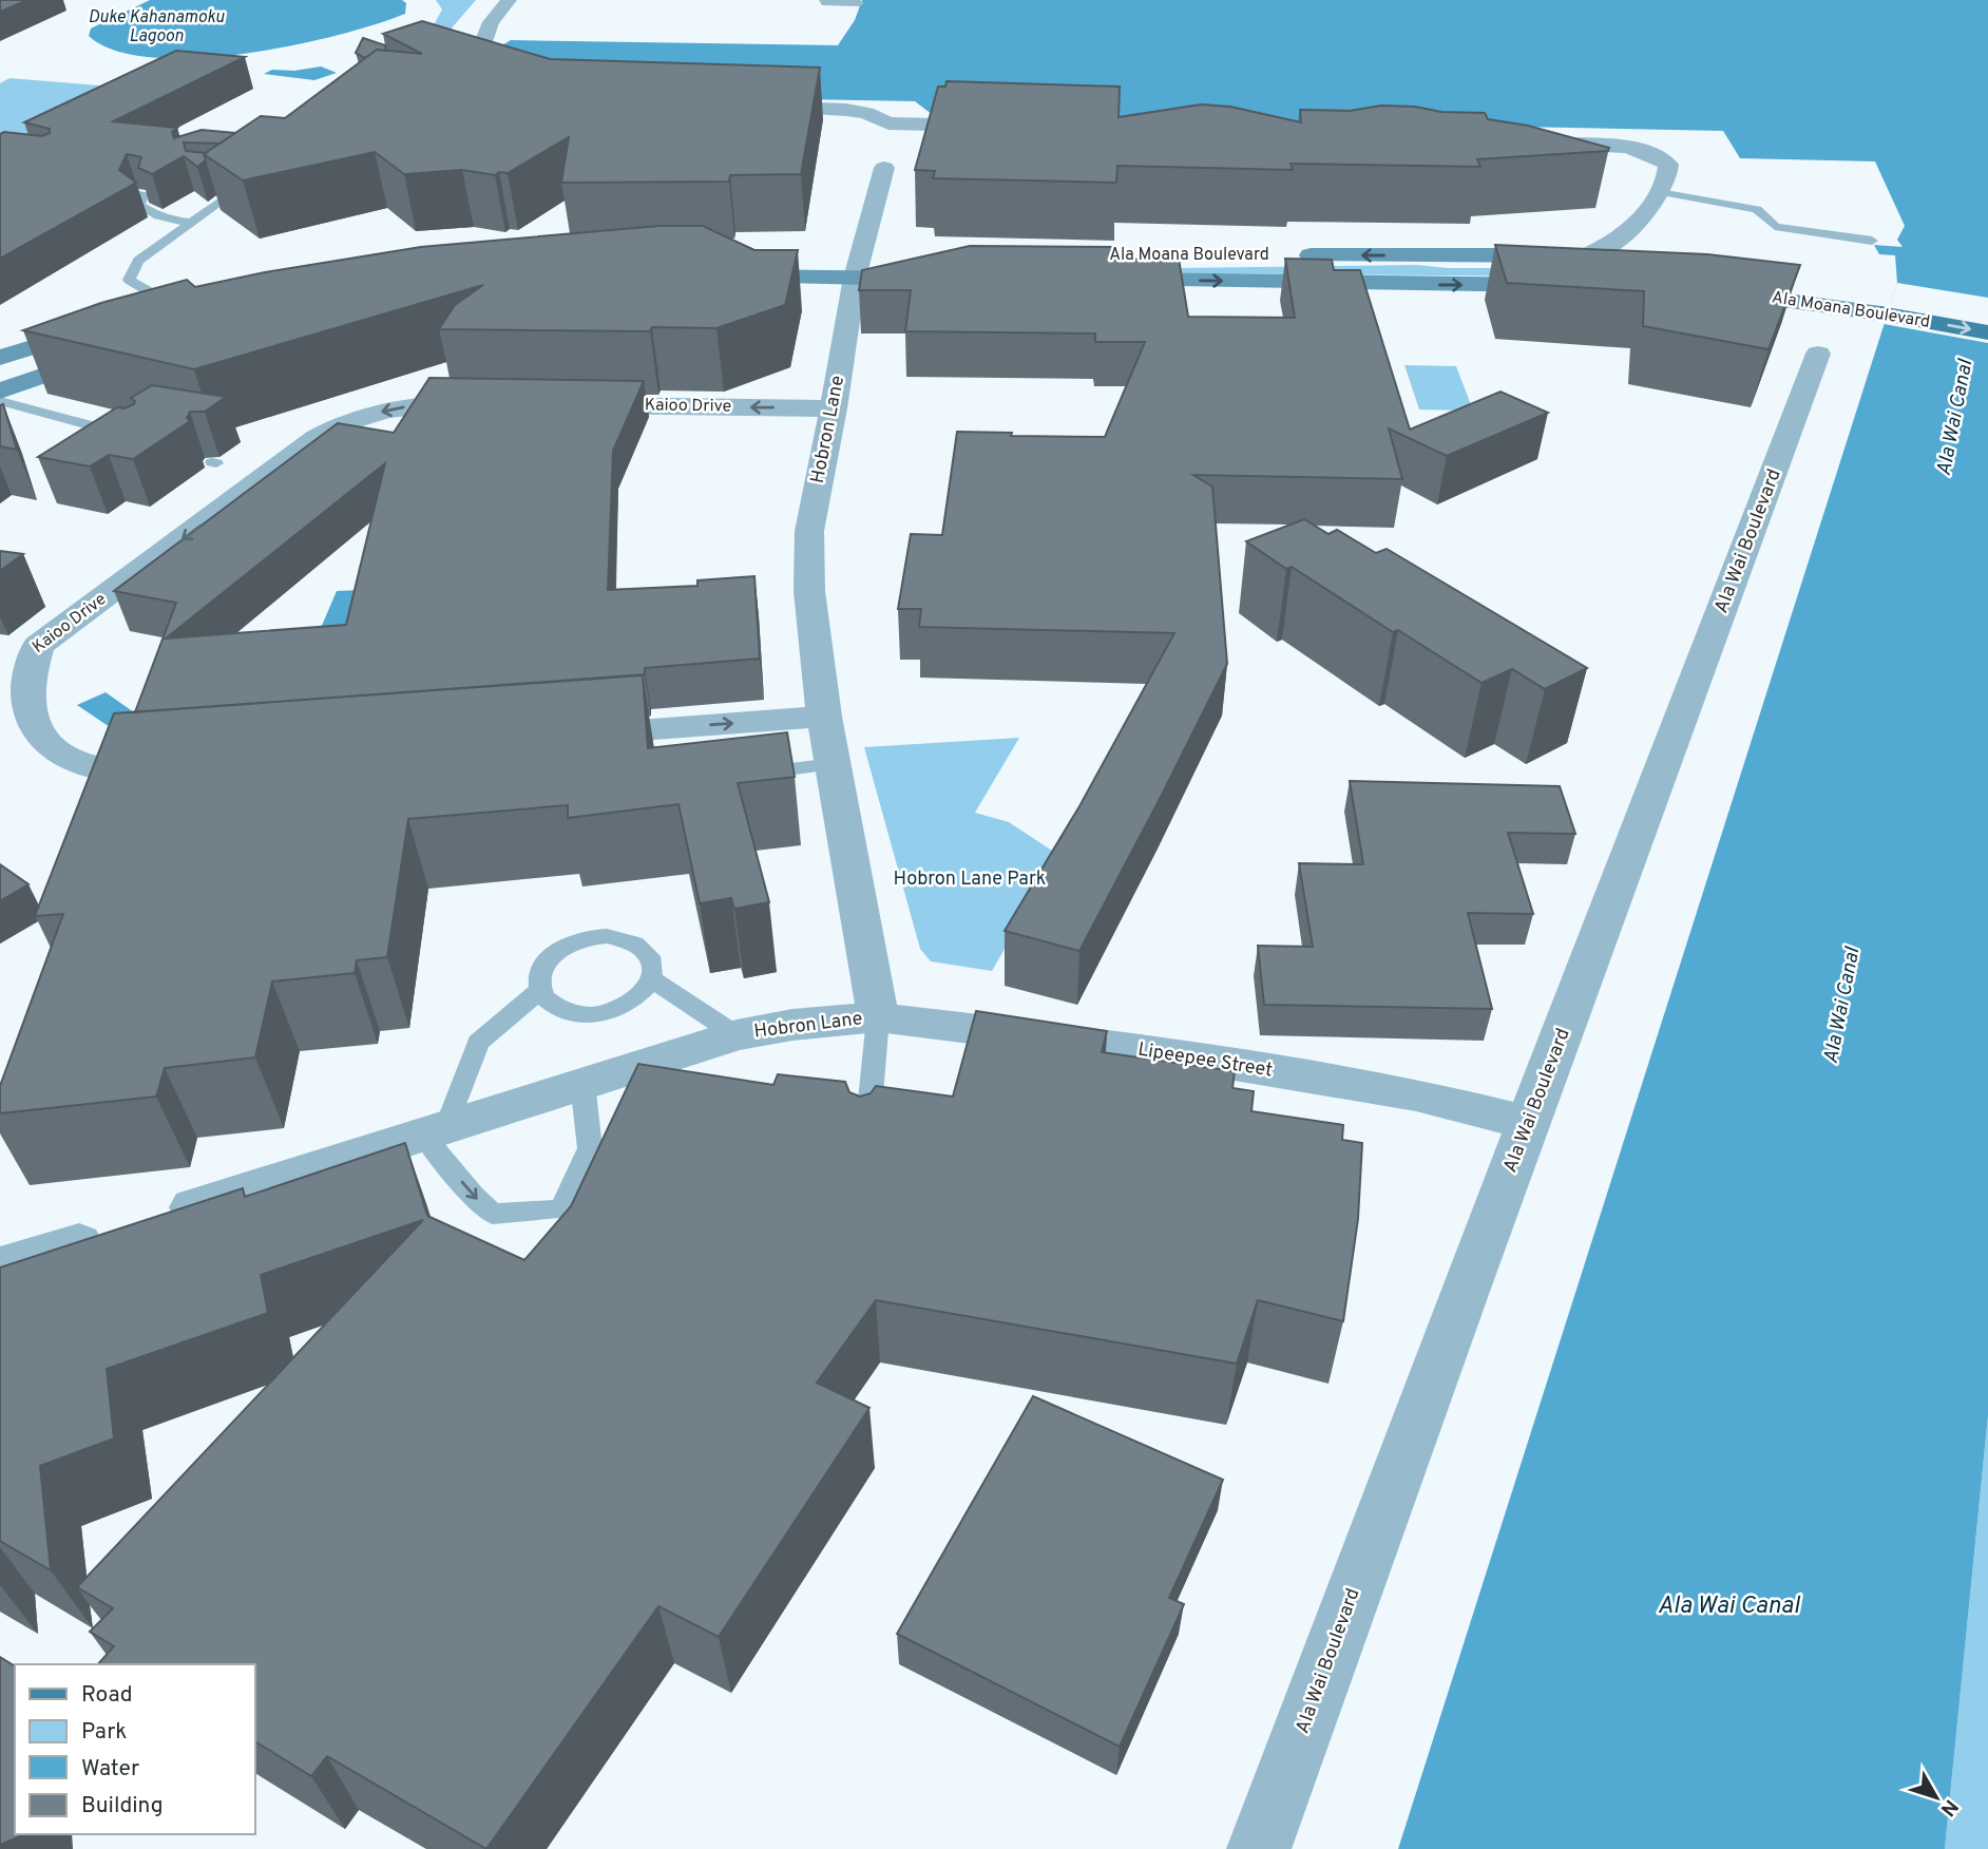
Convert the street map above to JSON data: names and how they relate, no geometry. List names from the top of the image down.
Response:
{
  "streets": {
    "main road": ["Ala Moana Boulevard"],
    "street": [
      "Kaioo Drive",
      "Hobron Lane",
      "Ala Wai Boulevard",
      "Lipeepee Street"
    ]
  },
  "crossings": [
    ["Kaioo Drive", "Hobron Lane"],
    ["Hobron Lane", "Lipeepee Street"],
    ["Ala Wai Boulevard", "Lipeepee Street"]
  ],
  "water": ["Duke Kahanamoku Lagoon", "Ala Wai Canal"],
  "parks": ["Hobron Lane Park"],
  "legend": [
    "Road",
    "Park",
    "Water",
    "Building"
  ],
  "north": "bottom right"
}
